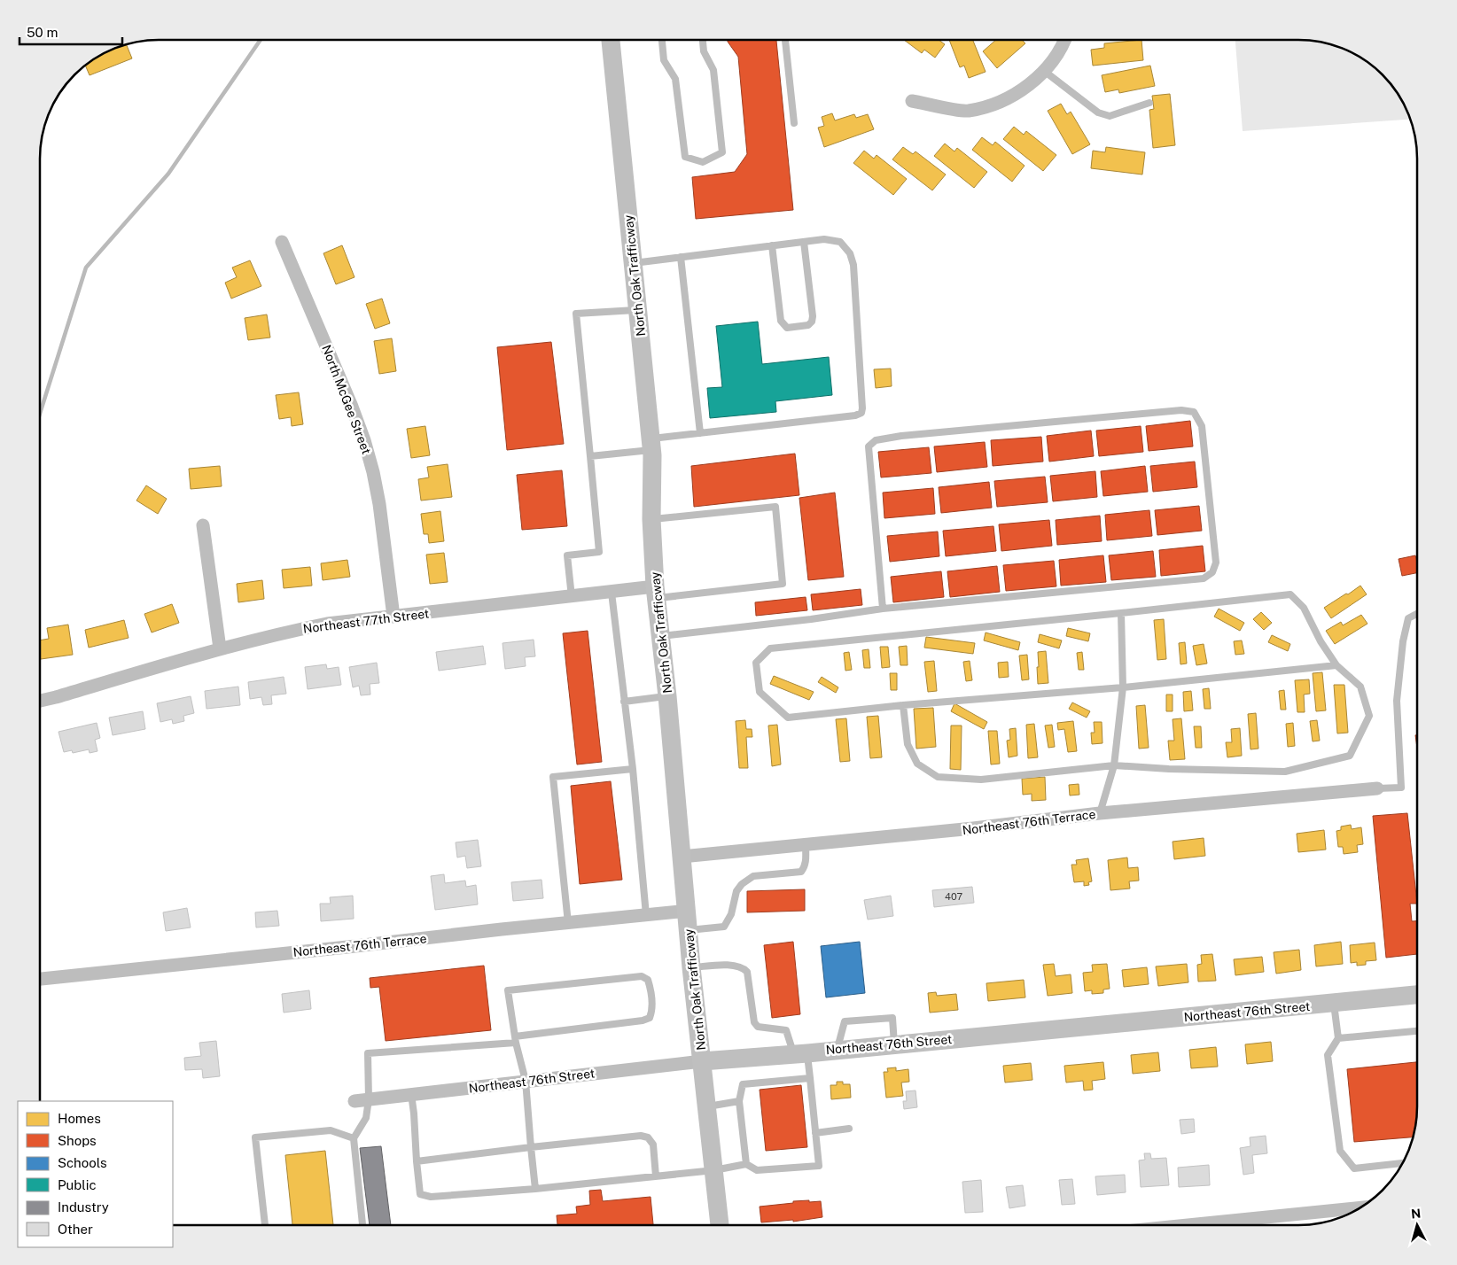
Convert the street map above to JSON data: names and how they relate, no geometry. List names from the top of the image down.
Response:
{
  "streets": {
    "main road": ["North Oak Trafficway", "Northeast 76th Street"],
    "street": ["North McGee Street", "Northeast 77th Street", "Northeast 76th Terrace"]
  },
  "crossings": [
    ["North Oak Trafficway", "Northeast 77th Street"],
    ["North Oak Trafficway", "Northeast 76th Terrace"],
    ["North Oak Trafficway", "Northeast 76th Street"],
    ["North McGee Street", "Northeast 77th Street"]
  ],
  "house_numbers": ["407"],
  "legend": [
    "Homes",
    "Shops",
    "Schools",
    "Public",
    "Industry",
    "Other"
  ],
  "scale_bar": "50 m",
  "north": "top"
}
